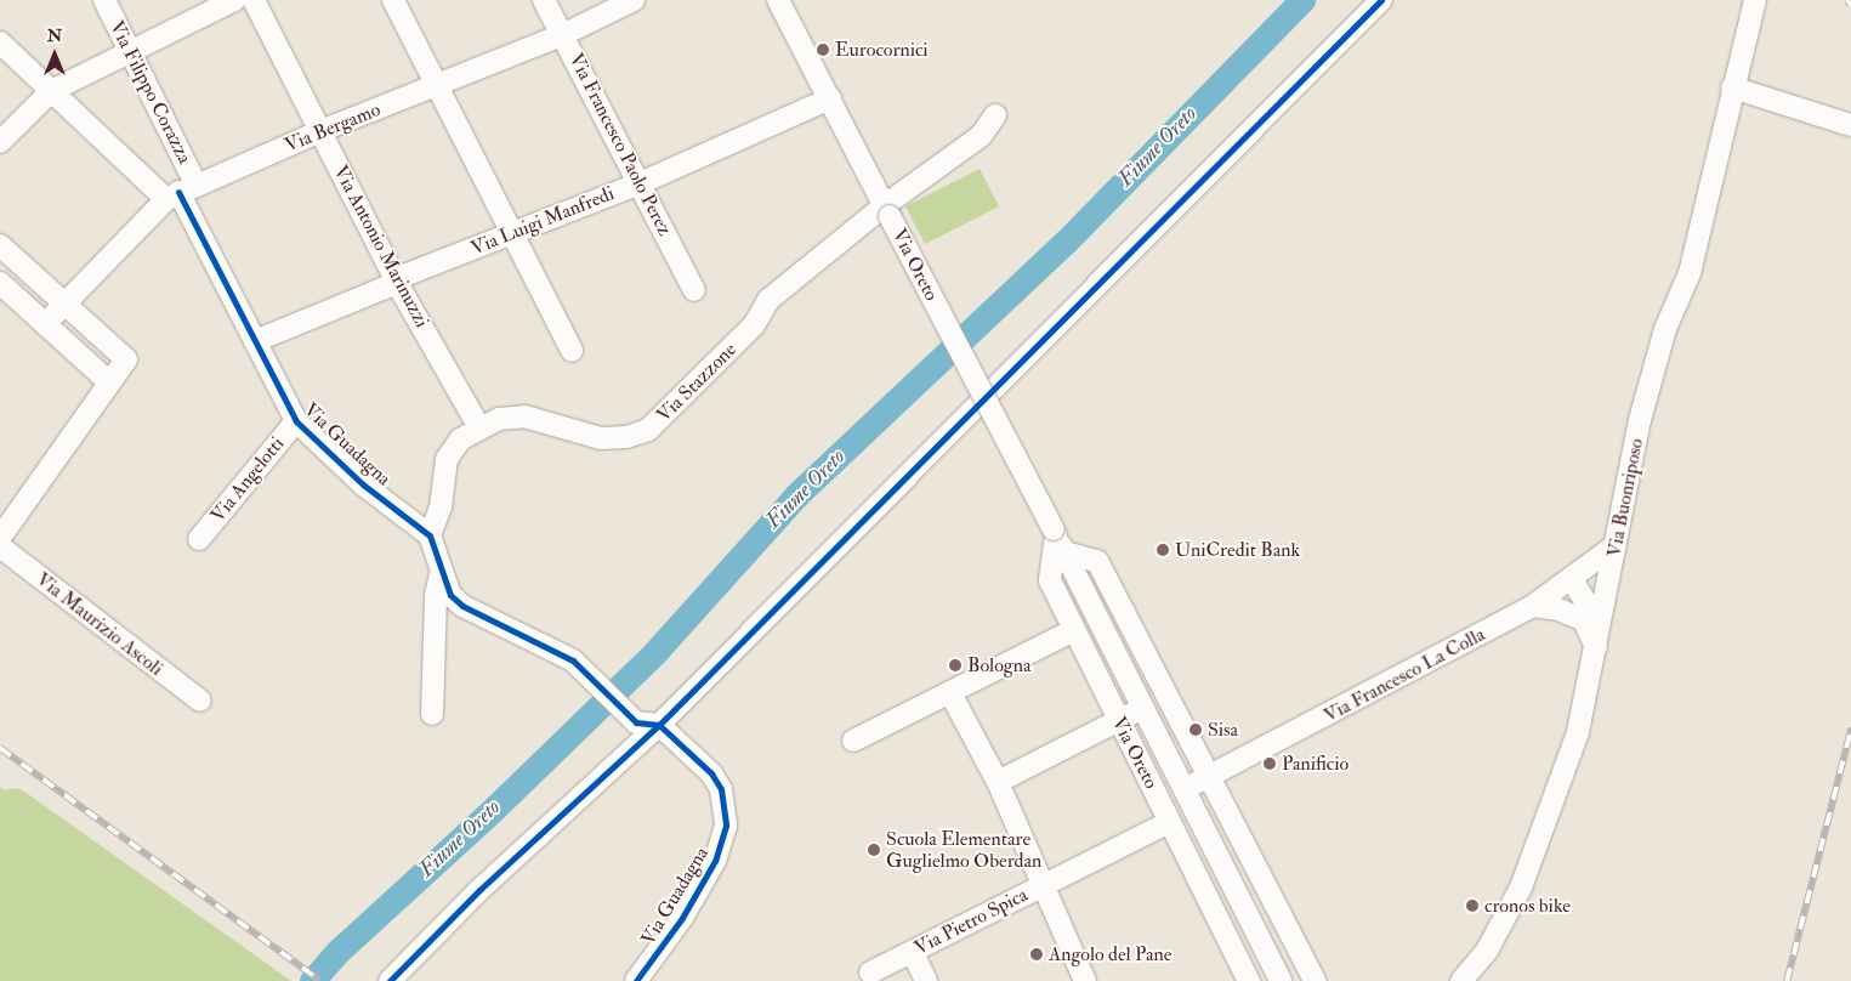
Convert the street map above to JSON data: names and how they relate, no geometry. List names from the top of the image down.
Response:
{
  "streets": {
    "street": [
      "Via Filippo Corazza",
      "Via Bergamo",
      "Via Francesco Paolo Perez",
      "Via Luigi Manfredi",
      "Via Antonio Marinuzzi",
      "Via Oreto",
      "Via Stazzone",
      "Via Guadagna",
      "Via Angelotti",
      "Via Buonriposo",
      "Via Maurizio Ascoli",
      "Via Francesco La Colla",
      "Via Pietro Spica"
    ]
  },
  "crossings": [
    ["Via Filippo Corazza", "Via Bergamo"],
    ["Via Filippo Corazza", "Via Guadagna"],
    ["Via Bergamo", "Via Francesco Paolo Perez"],
    ["Via Bergamo", "Via Antonio Marinuzzi"],
    ["Via Bergamo", "Via Guadagna"],
    ["Via Francesco Paolo Perez", "Via Luigi Manfredi"],
    ["Via Luigi Manfredi", "Via Antonio Marinuzzi"],
    ["Via Luigi Manfredi", "Via Oreto"],
    ["Via Luigi Manfredi", "Via Guadagna"],
    ["Via Antonio Marinuzzi", "Via Stazzone"],
    ["Via Oreto", "Via Stazzone"],
    ["Via Oreto", "Via Francesco La Colla"],
    ["Via Oreto", "Via Pietro Spica"],
    ["Via Stazzone", "Via Guadagna"],
    ["Via Guadagna", "Via Angelotti"],
    ["Via Buonriposo", "Via Francesco La Colla"]
  ],
  "water": ["Fiume Oreto"],
  "places": [
    "Eurocornici",
    "UniCredit Bank",
    "Bologna",
    "Sisa",
    "Panificio",
    "Scuola Elementare Guglielmo Oberdan",
    "cronos bike",
    "Angolo del Pane"
  ],
  "north": "top"
}
